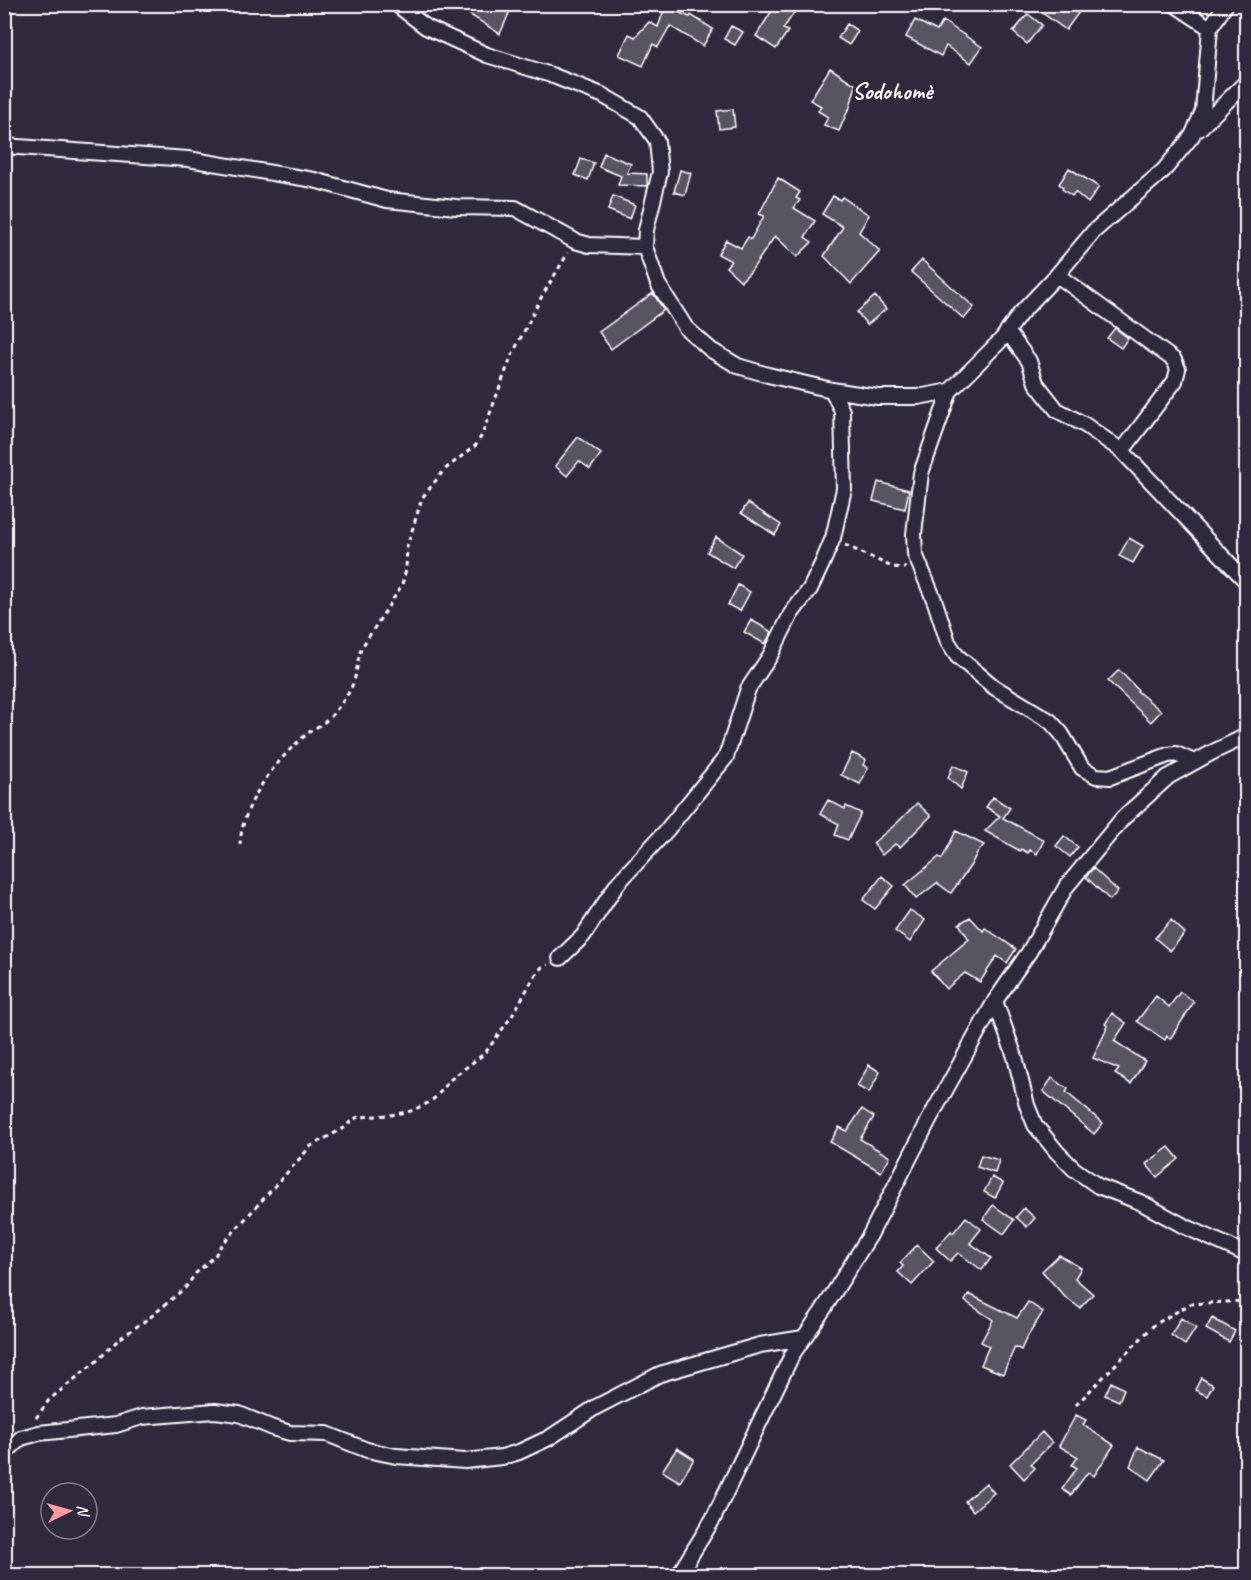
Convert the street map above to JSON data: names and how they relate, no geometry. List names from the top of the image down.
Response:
{
  "districts": ["Sodohomè"],
  "north": "right"
}
